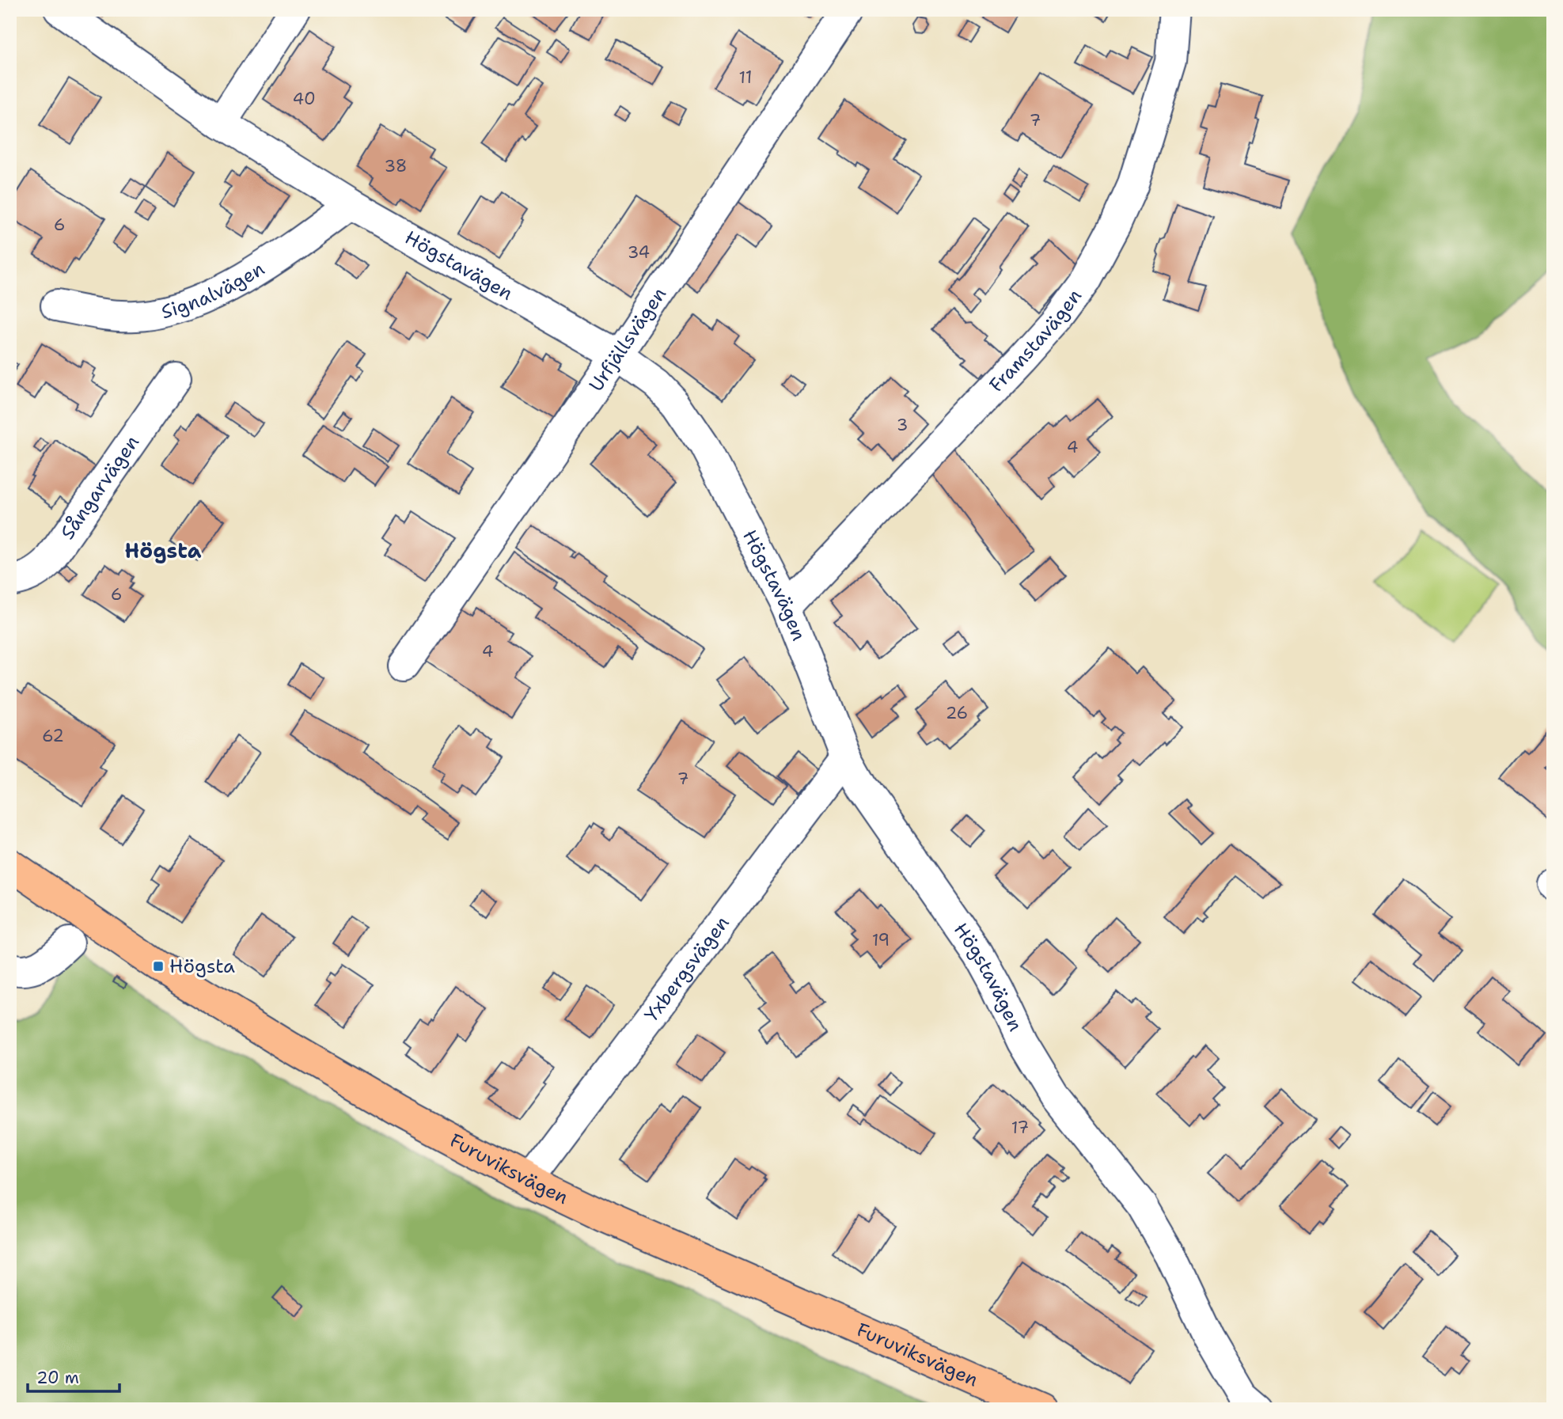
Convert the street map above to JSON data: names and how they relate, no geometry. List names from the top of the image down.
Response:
{
  "streets": {
    "main road": ["Furuviksvägen"],
    "street": [
      "Högstavägen",
      "Signalvägen",
      "Urfjällsvägen",
      "Framstavägen",
      "Sångarvägen",
      "Yxbergsvägen"
    ]
  },
  "crossings": [
    ["Högstavägen", "Signalvägen"],
    ["Högstavägen", "Urfjällsvägen"],
    ["Högstavägen", "Framstavägen"],
    ["Högstavägen", "Yxbergsvägen"],
    ["Yxbergsvägen", "Furuviksvägen"]
  ],
  "districts": ["Högsta"],
  "places": {
    "transit": ["Högsta"]
  },
  "house_numbers": [
    "11",
    "40",
    "7",
    "38",
    "6",
    "34",
    "3",
    "4",
    "6",
    "4",
    "26",
    "62",
    "7",
    "19",
    "17"
  ],
  "scale_bar": "20 m"
}
